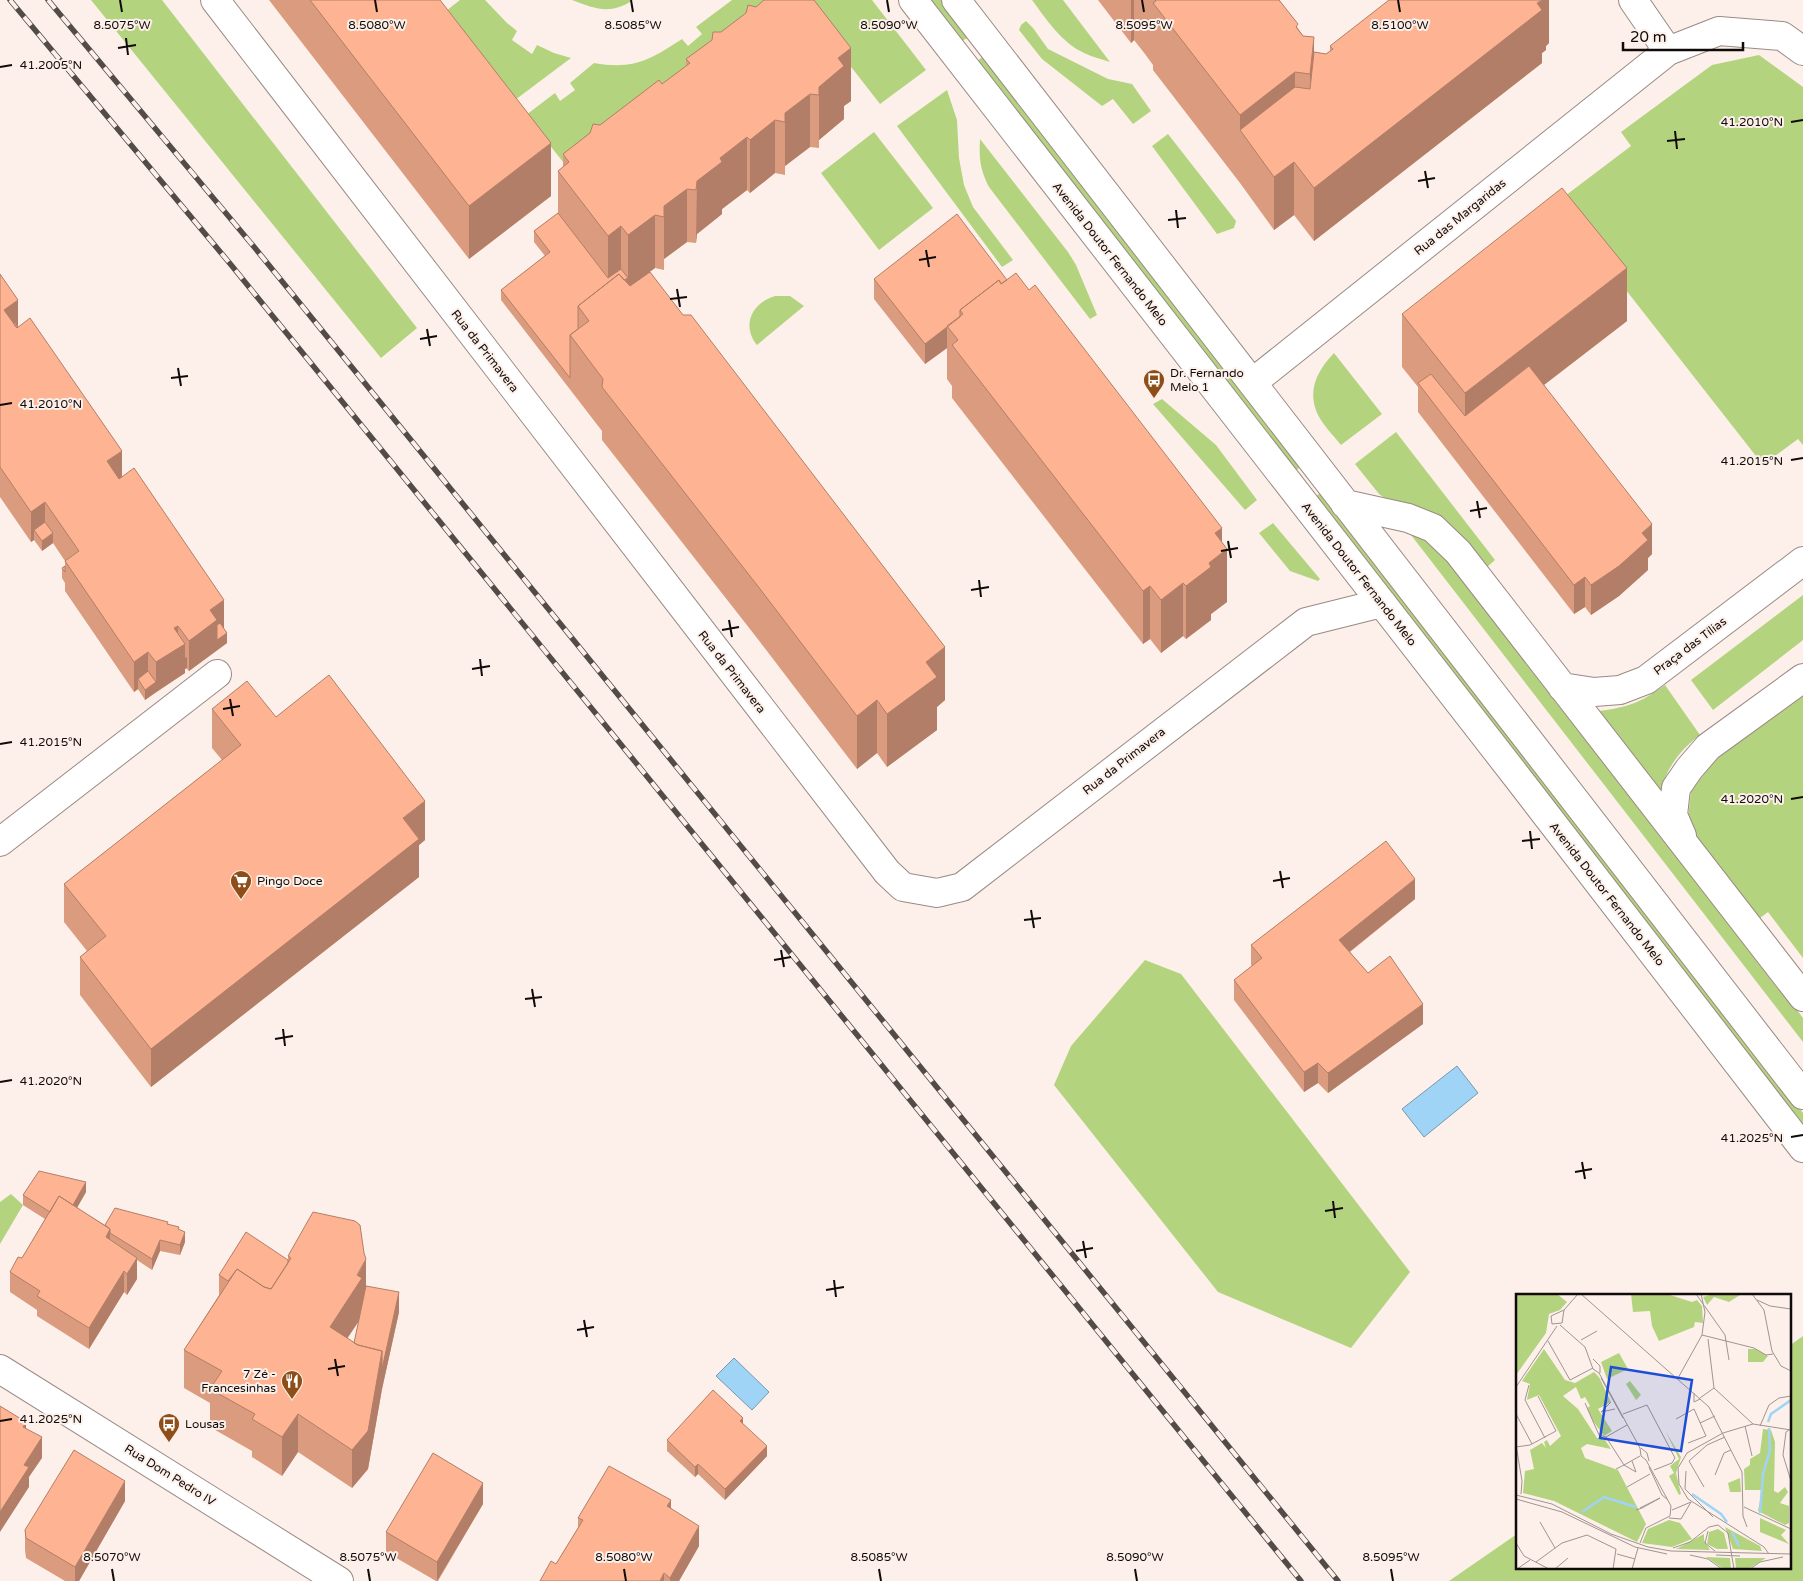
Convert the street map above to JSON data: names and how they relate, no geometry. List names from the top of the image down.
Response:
{
  "streets": {
    "street": [
      "Rua das Margaridas",
      "Avenida Doutor Fernando Melo",
      "Rua da Primavera",
      "Praça das Tílias",
      "Rua Dom Pedro IV"
    ]
  },
  "crossings": [
    ["Avenida Doutor Fernando Melo", "Rua da Primavera"]
  ],
  "places": {
    "bus stop": ["Dr. Fernando Melo 1", "Lousas"],
    "supermarket": ["Pingo Doce"],
    "restaurant": ["7 Zé - Francesinhas"]
  },
  "scale_bar": "20 m",
  "coordinates": [
    "8.5075°W",
    "8.5080°W",
    "8.5085°W",
    "8.5090°W",
    "8.5095°W",
    "8.5100°W",
    "41.2005°N",
    "41.2010°N",
    "41.2015°N",
    "41.2020°N",
    "41.2025°N",
    "8.5070°W"
  ]
}
